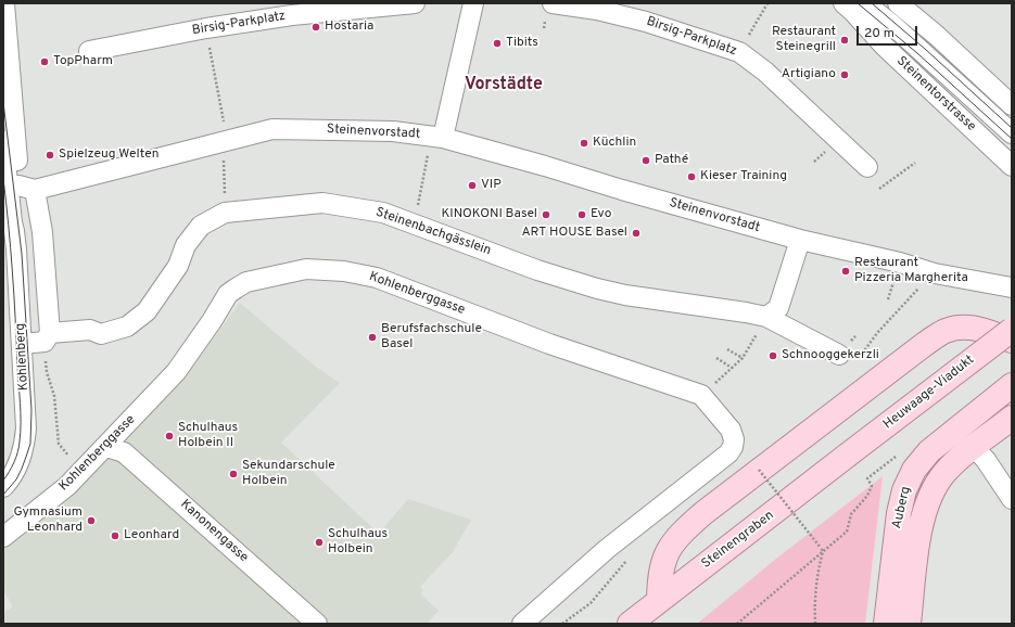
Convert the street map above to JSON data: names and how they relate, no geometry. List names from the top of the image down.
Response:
{
  "streets": {
    "main road": ["Heuwaage-Viadukt", "Auberg", "Steinengraben"],
    "street": [
      "Birsig-Parkplatz",
      "Steinentorstrasse",
      "Steinenvorstadt",
      "Steinenbachgässlein",
      "Kohlenberggasse",
      "Kohlenberg",
      "Kanonengasse"
    ]
  },
  "crossings": [
    ["Steinenbachgässlein", "Kohlenberg"],
    ["Kohlenberggasse", "Kanonengasse"],
    ["Heuwaage-Viadukt", "Steinengraben"]
  ],
  "districts": ["Vorstädte"],
  "places": [
    "Hostaria",
    "Restaurant Steinegrill",
    "Tibits",
    "TopPharm",
    "Artigiano",
    "Küchlin",
    "Spielzeug Welten",
    "Pathé",
    "Kieser Training",
    "VIP",
    "KINOKONI Basel",
    "Evo",
    "ART HOUSE Basel",
    "Restaurant Pizzeria Margherita",
    "Berufsfachschule Basel",
    "Schnooggekerzli",
    "Schulhaus Holbein II",
    "Sekundarschule Holbein",
    "Gymnasium Leonhard",
    "Leonhard",
    "Schulhaus Holbein"
  ],
  "scale_bar": "20 m"
}
